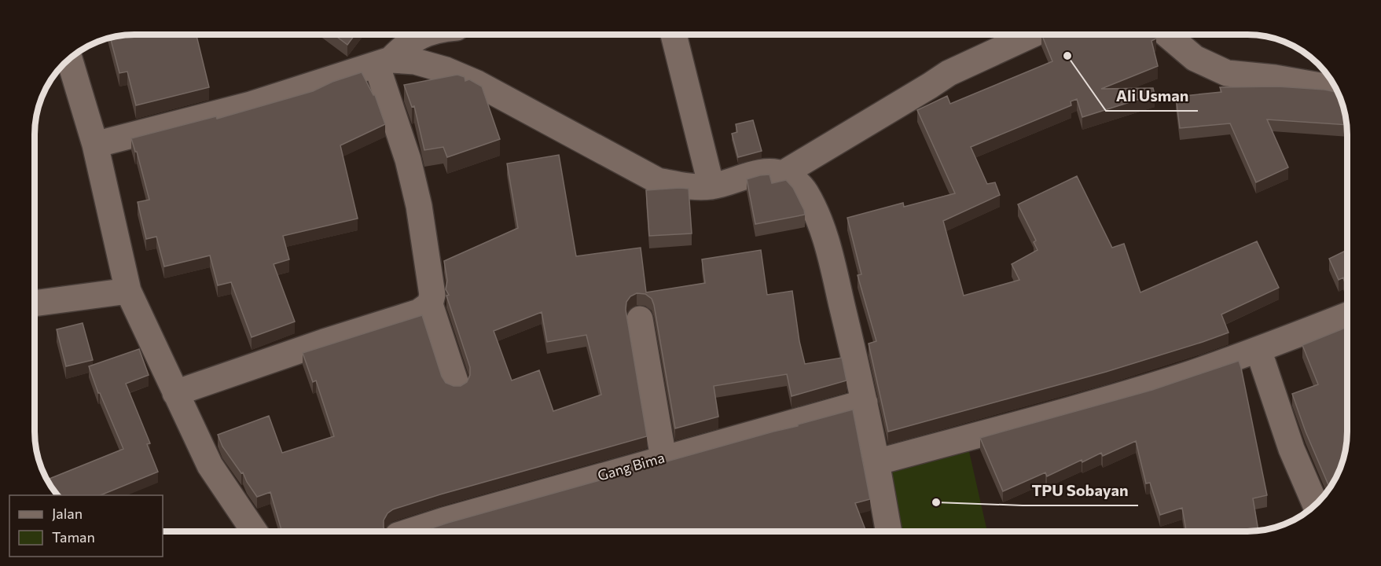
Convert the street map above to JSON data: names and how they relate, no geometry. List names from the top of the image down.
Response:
{
  "streets": {
    "street": ["Gang Bima"]
  },
  "places": ["Ali Usman", "TPU Sobayan"],
  "legend": ["Jalan", "Taman"]
}
